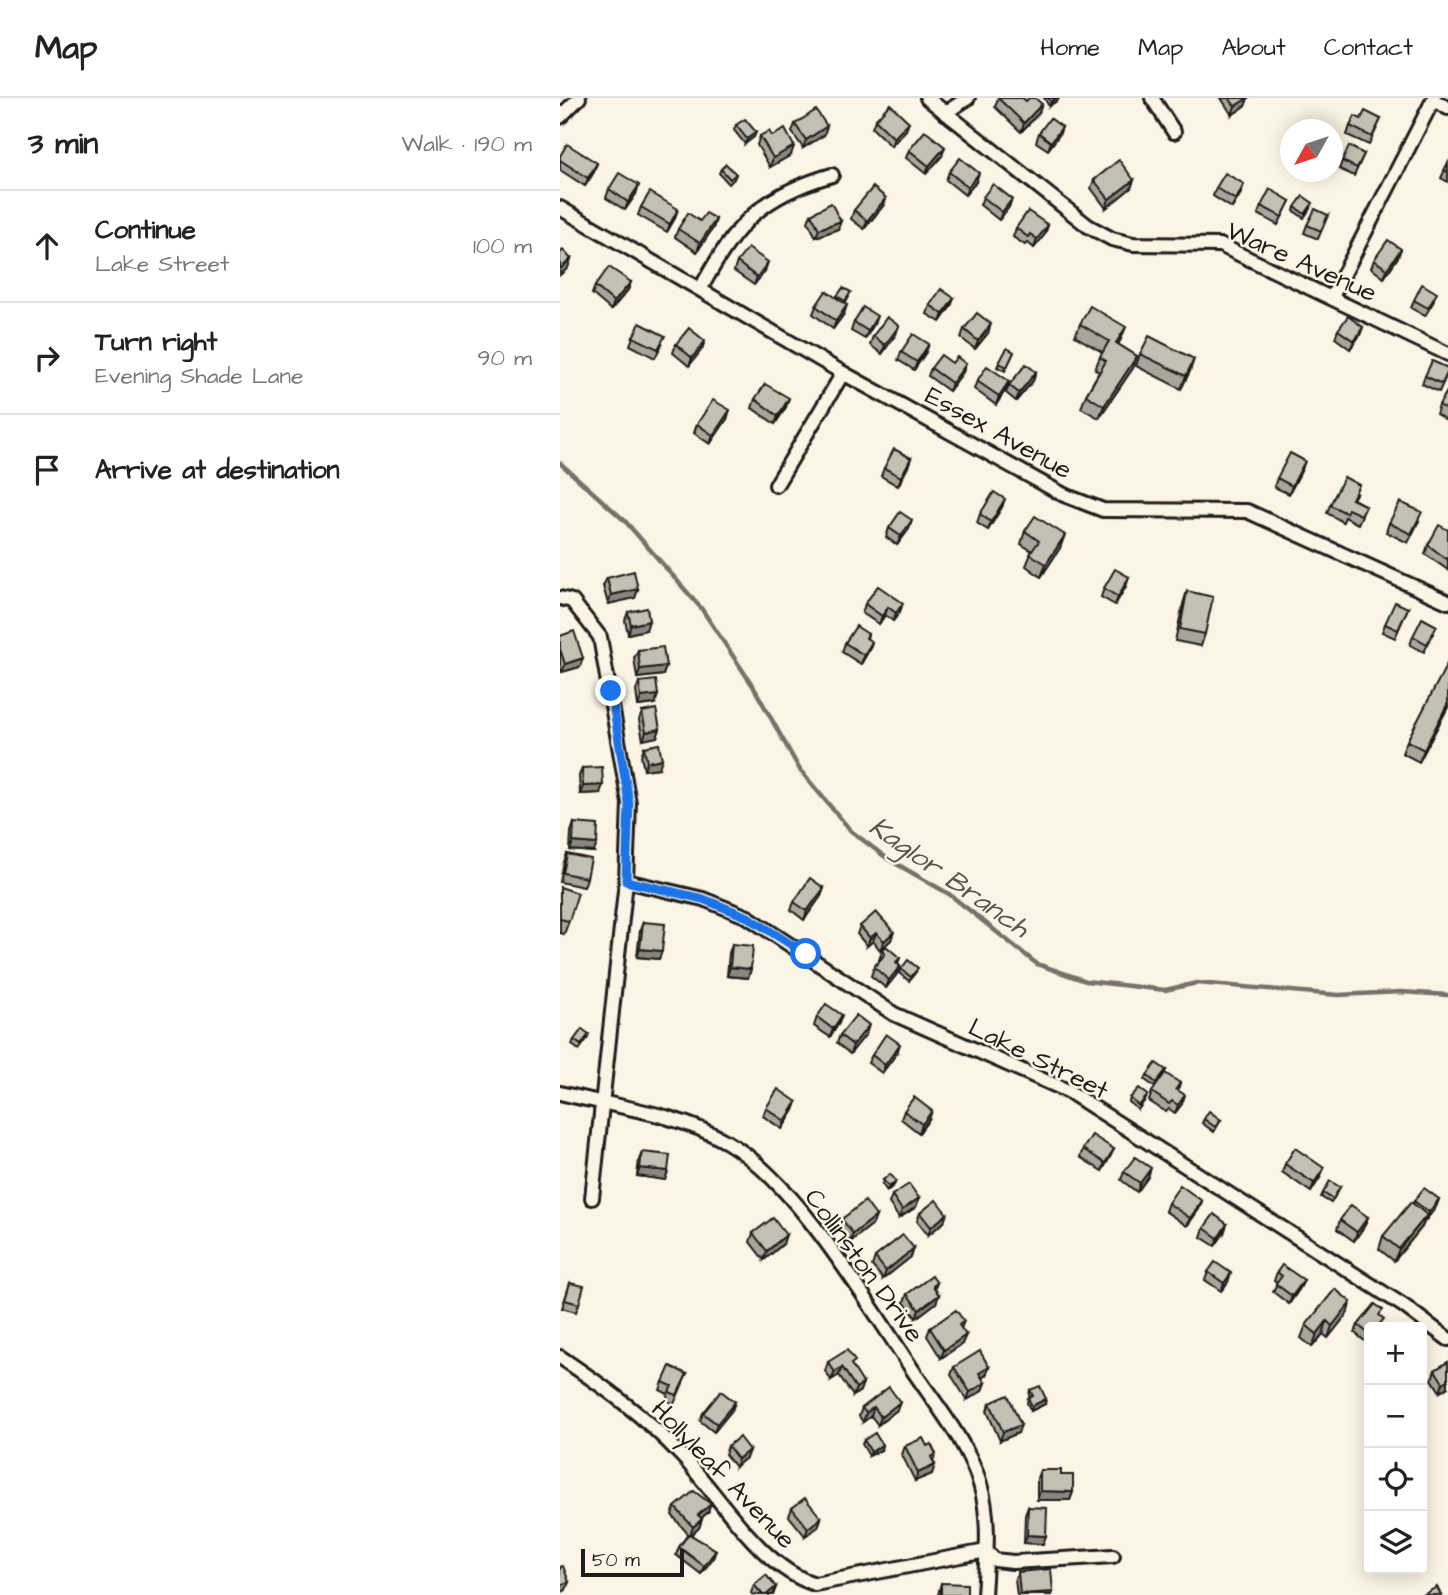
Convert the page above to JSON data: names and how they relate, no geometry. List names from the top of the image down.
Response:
{
  "streets": {
    "street": [
      "Ware Avenue",
      "Essex Avenue",
      "Lake Street",
      "Collinston Drive",
      "Hollyleaf Avenue"
    ]
  },
  "crossings": [
    ["Collinston Drive", "Hollyleaf Avenue"]
  ],
  "water": ["Kaglor Branch"],
  "scale_bar": "50 m",
  "north": "bottom left",
  "page": {
    "header": "Map",
    "nav": [
      "Home",
      "Map",
      "About",
      "Contact"
    ],
    "heading": ["3 min", "Walk · 190 m"],
    "list": [
      ["Continue", "Lake Street", "100 m"],
      ["Turn right", "Evening Shade Lane", "90 m"],
      "Arrive at destination"
    ],
    "map_buttons": ["+", "−"],
    "scale": "50 m"
  }
}
